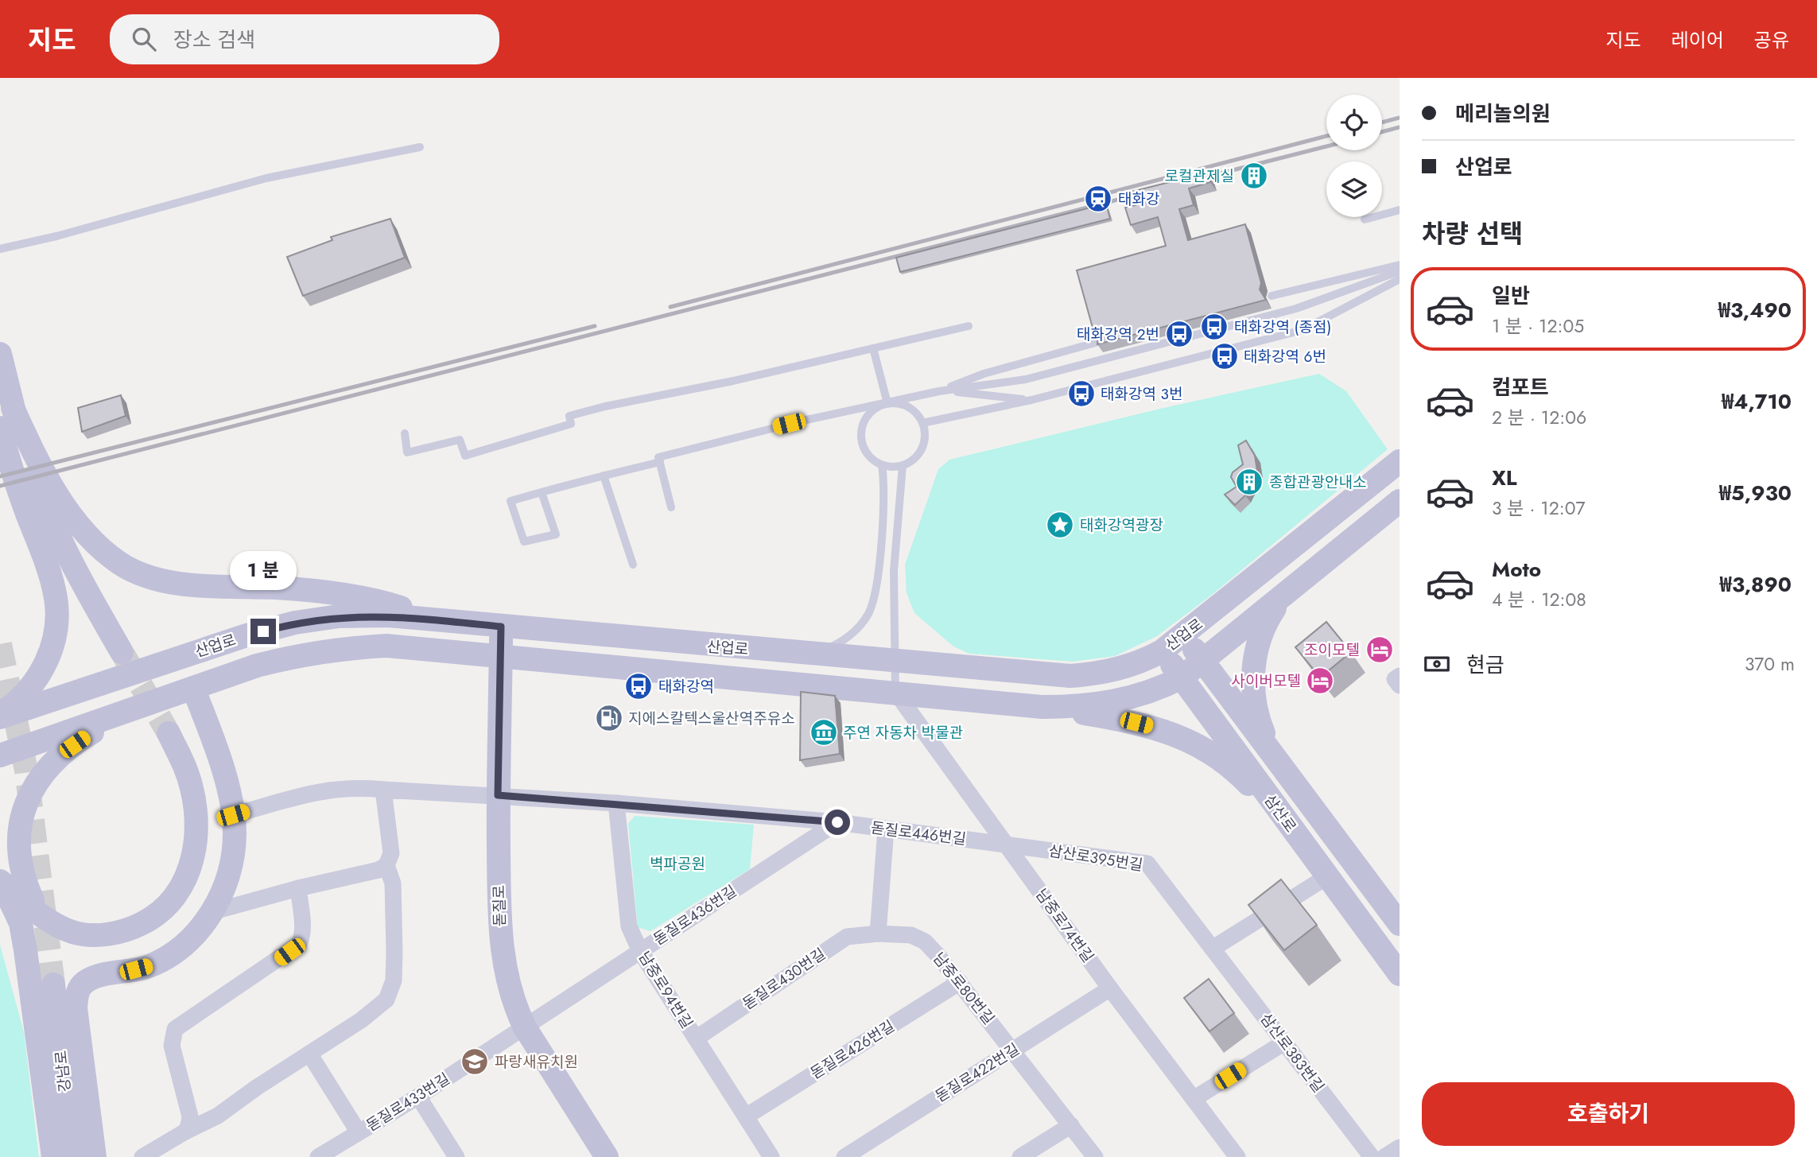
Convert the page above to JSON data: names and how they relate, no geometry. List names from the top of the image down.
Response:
{
  "streets": {
    "main road": [
      "산업로",
      "삼산로",
      "돋질로",
      "강남로"
    ],
    "street": [
      "돋질로446번길",
      "삼산로395번길",
      "돋질로436번길",
      "남중로74번길",
      "돋질로430번길",
      "남중로80번길",
      "남중로94번길",
      "돋질로426번길",
      "삼산로383번길",
      "돋질로422번길",
      "돋질로433번길"
    ]
  },
  "crossings": [
    ["산업로", "삼산로"],
    ["산업로", "돋질로"],
    ["산업로", "남중로74번길"],
    ["돋질로446번길", "삼산로395번길"],
    ["돋질로446번길", "돋질로"],
    ["돋질로446번길", "돋질로436번길"],
    ["돋질로446번길", "남중로74번길"],
    ["돋질로446번길", "남중로94번길"],
    ["삼산로395번길", "남중로74번길"],
    ["삼산로395번길", "삼산로383번길"],
    ["돋질로", "돋질로436번길"],
    ["돋질로", "돋질로433번길"],
    ["돋질로436번길", "남중로94번길"],
    ["돋질로436번길", "돋질로433번길"],
    ["남중로74번길", "돋질로422번길"],
    ["돋질로430번길", "남중로80번길"],
    ["돋질로430번길", "남중로94번길"],
    ["남중로80번길", "돋질로426번길"],
    ["남중로80번길", "돋질로422번길"],
    ["남중로94번길", "돋질로426번길"]
  ],
  "parks": ["벽파공원"],
  "places": {
    "building": ["로컬관제실", "종합관광안내소"],
    "station": ["태화강"],
    "bus stop": [
      "태화강역 (종점)",
      "태화강역 2번",
      "태화강역 6번",
      "태화강역 3번",
      "태화강역"
    ],
    "place": ["태화강역광장"],
    "hotel": ["조이모텔", "사이버모텔"],
    "fuel station": ["지에스칼텍스울산역주유소"],
    "museum": ["주연 자동차 박물관"],
    "school or university": ["파랑새유치원"]
  },
  "page": {
    "header": "지도",
    "search": "장소 검색",
    "nav": ["지도", "레이어", "공유"],
    "banner": ["메리놀의원", "산업로"],
    "heading": "차량 선택",
    "list": [
      {
        "name": "일반",
        "note": "1 분 · 12:05",
        "value": "₩3,490"
      },
      {
        "name": "컴포트",
        "note": "2 분 · 12:06",
        "value": "₩4,710"
      },
      {
        "name": "XL",
        "note": "3 분 · 12:07",
        "value": "₩5,930"
      },
      {
        "name": "Moto",
        "note": "4 분 · 12:08",
        "value": "₩3,890"
      }
    ],
    "bubble": "1 분",
    "pay": ["현금", "370 m"],
    "buttons": "호출하기"
  }
}
